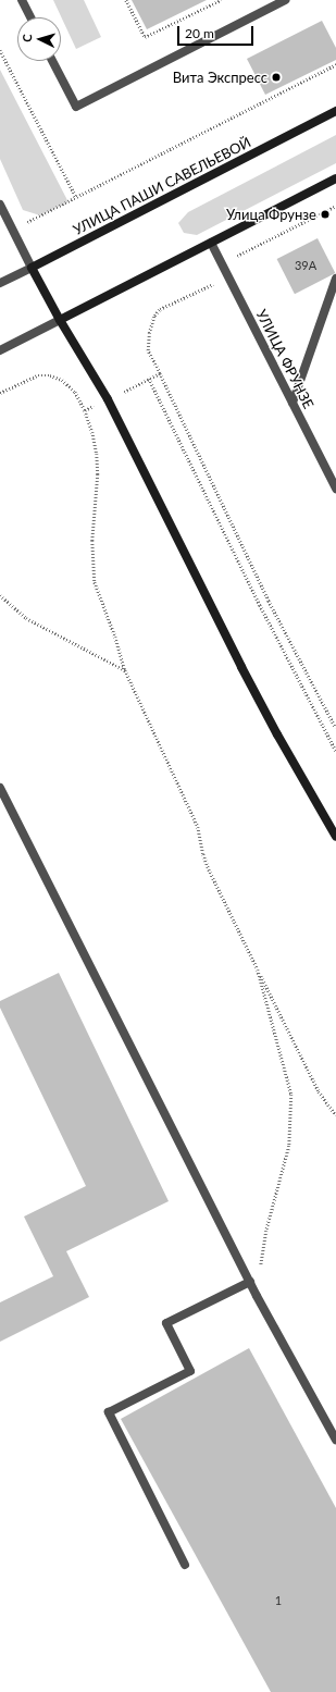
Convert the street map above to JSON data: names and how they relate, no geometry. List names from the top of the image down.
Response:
{
  "streets": {
    "main road": ["УЛИЦА ПАШИ САВЕЛЬЕВОЙ"],
    "street": ["УЛИЦА ФРУНЗЕ"]
  },
  "places": ["Вита Экспресс", "Улица Фрунзе"],
  "house_numbers": ["39А", "1"],
  "scale_bar": "20 m",
  "north": "left"
}
